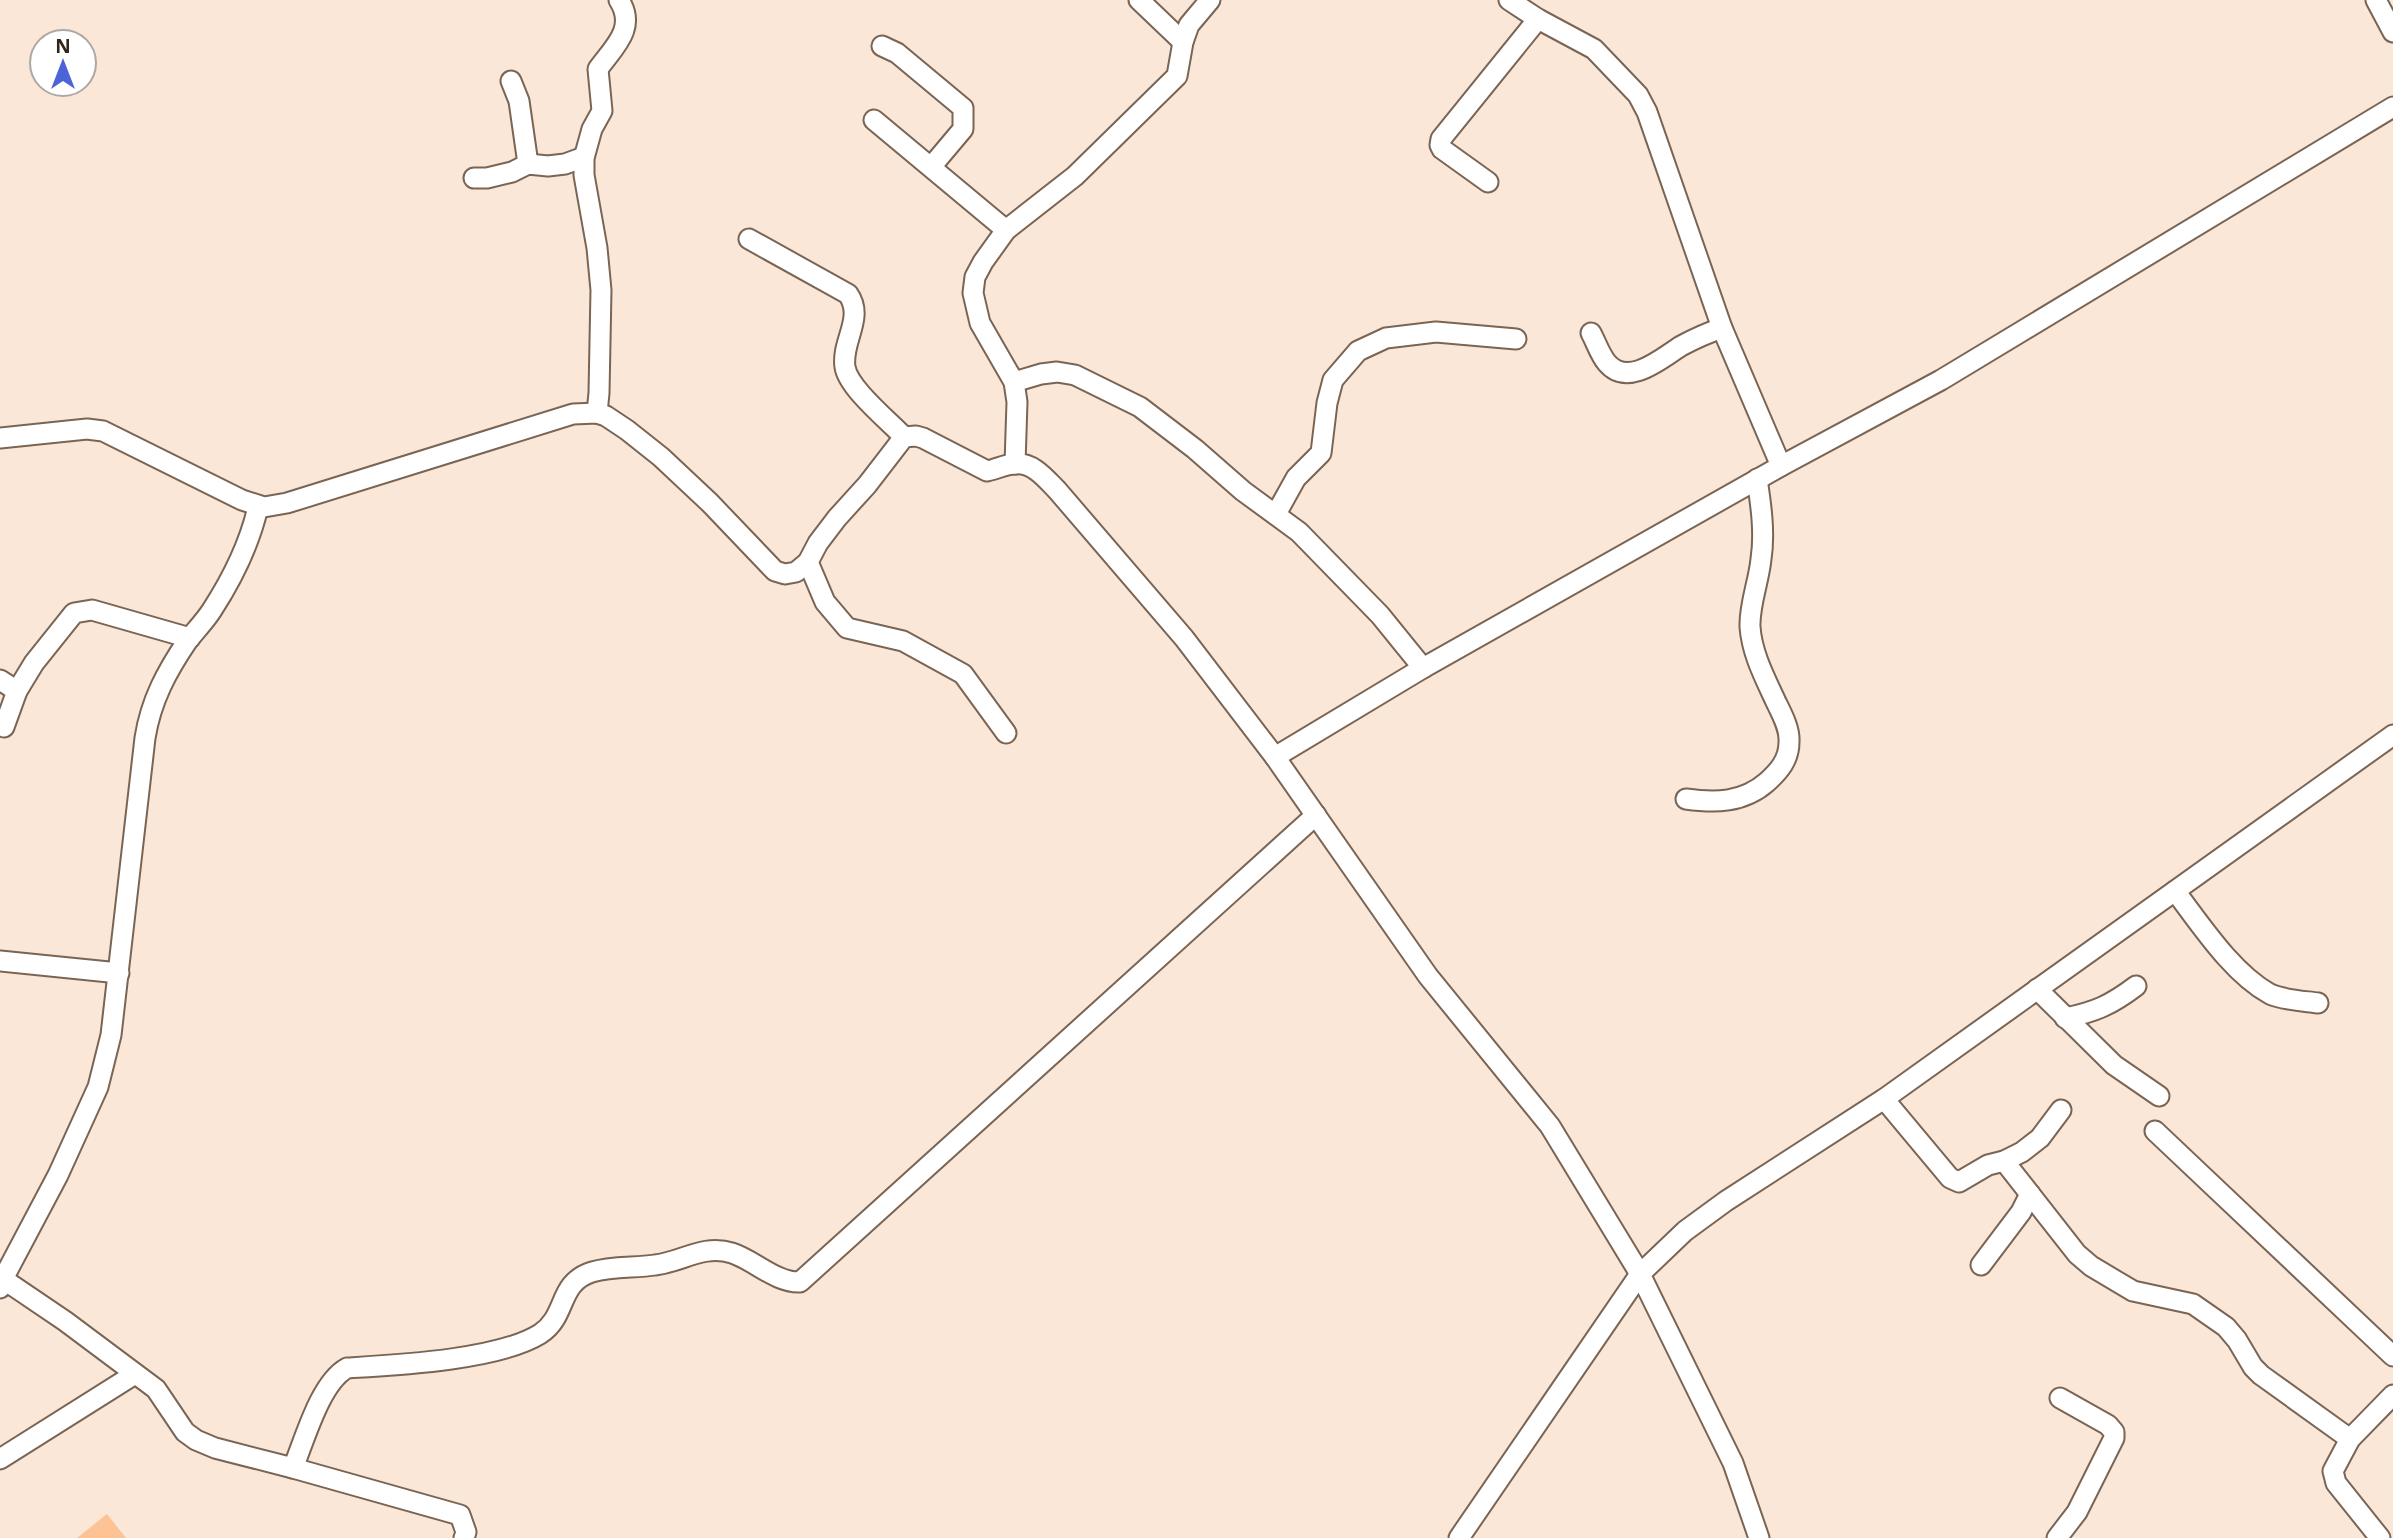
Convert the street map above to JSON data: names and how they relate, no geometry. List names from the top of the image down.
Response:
{
  "north": "top"
}
